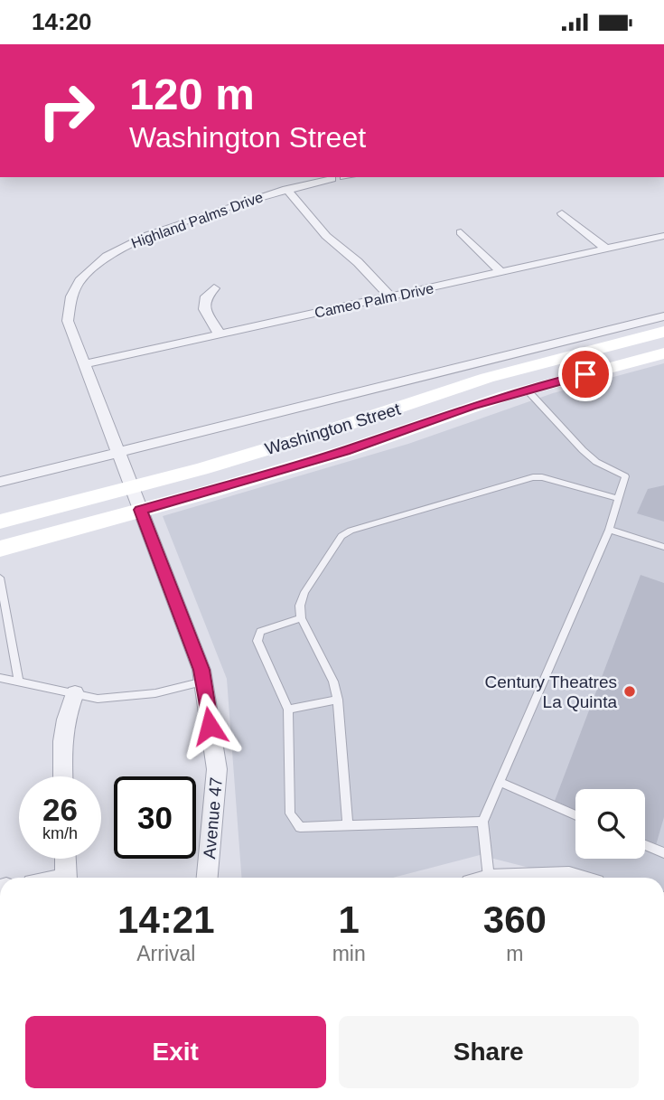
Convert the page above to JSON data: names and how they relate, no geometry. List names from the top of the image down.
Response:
{
  "streets": {
    "main road": ["Washington Street"],
    "street": ["Highland Palms Drive", "Cameo Palm Drive", "Avenue 47"]
  },
  "crossings": [
    ["Highland Palms Drive", "Cameo Palm Drive"],
    ["Highland Palms Drive", "Washington Street"],
    ["Highland Palms Drive", "Avenue 47"],
    ["Washington Street", "Avenue 47"]
  ],
  "places": ["Century Theatres La Quinta"],
  "page": {
    "status": "14:20",
    "turn": ["120 m", "Washington Street"],
    "speed": "26 km/h",
    "limit": "30",
    "eta": [
      "14:21",
      "Arrival",
      "1",
      "min",
      "360",
      "m"
    ],
    "buttons": ["Exit", "Share"]
  }
}
